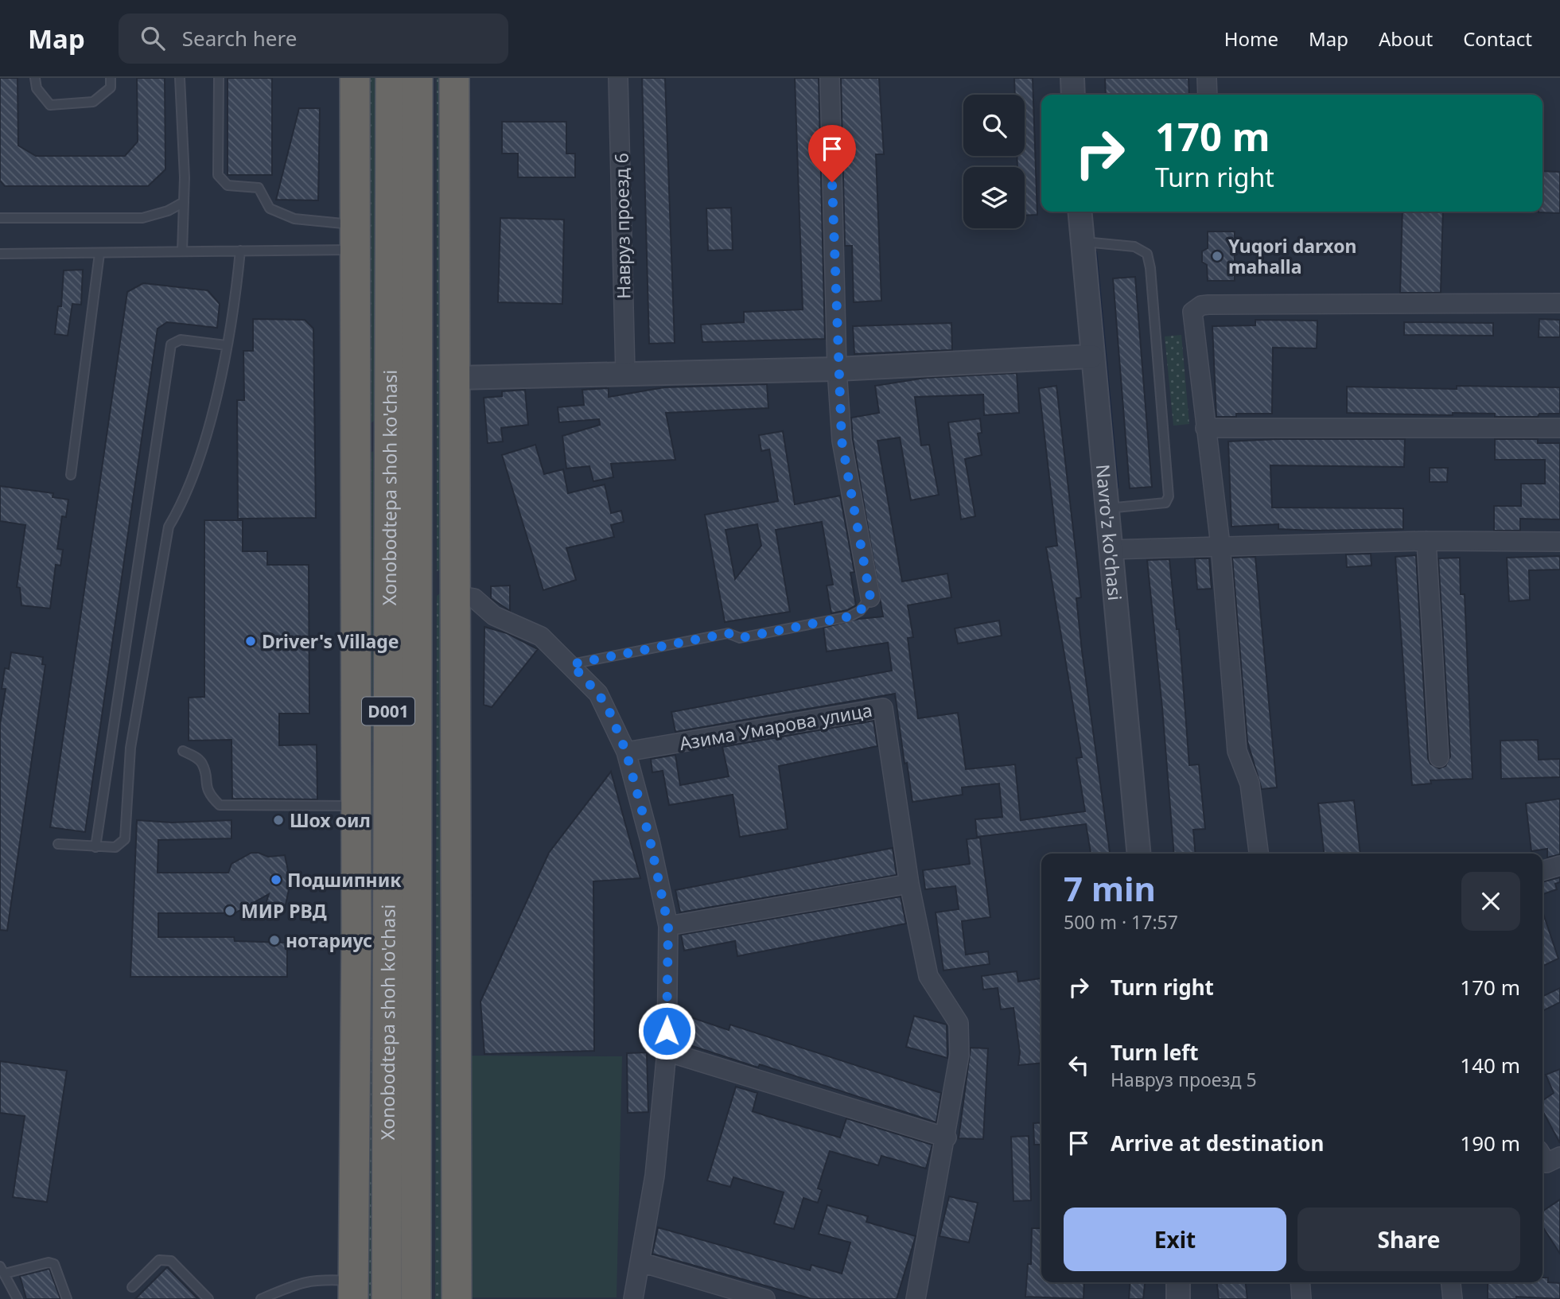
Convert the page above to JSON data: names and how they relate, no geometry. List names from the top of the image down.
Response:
{
  "streets": {
    "highway": ["Xonobodtepa shoh ko'chasi", "D001"],
    "street": ["Навруз проезд 6", "Navro'z ko'chasi", "Азима Умарова улица"]
  },
  "places": [
    "Yuqori darxon mahalla",
    "Driver's Village",
    "Шох оил",
    "Подшипник",
    "МИР РВД",
    "нотариус"
  ],
  "page": {
    "header": "Map",
    "search": "Search here",
    "nav": [
      "Home",
      "Map",
      "About",
      "Contact"
    ],
    "turn": ["170 m", "Turn right"],
    "heading": ["7 min", "500 m · 17:57"],
    "list": [
      {
        "name": "Turn right",
        "value": "170 m"
      },
      {
        "name": "Turn left",
        "note": "Навруз проезд 5",
        "value": "140 m"
      },
      {
        "name": "Arrive at destination",
        "value": "190 m"
      }
    ],
    "buttons": ["Exit", "Share"]
  }
}
